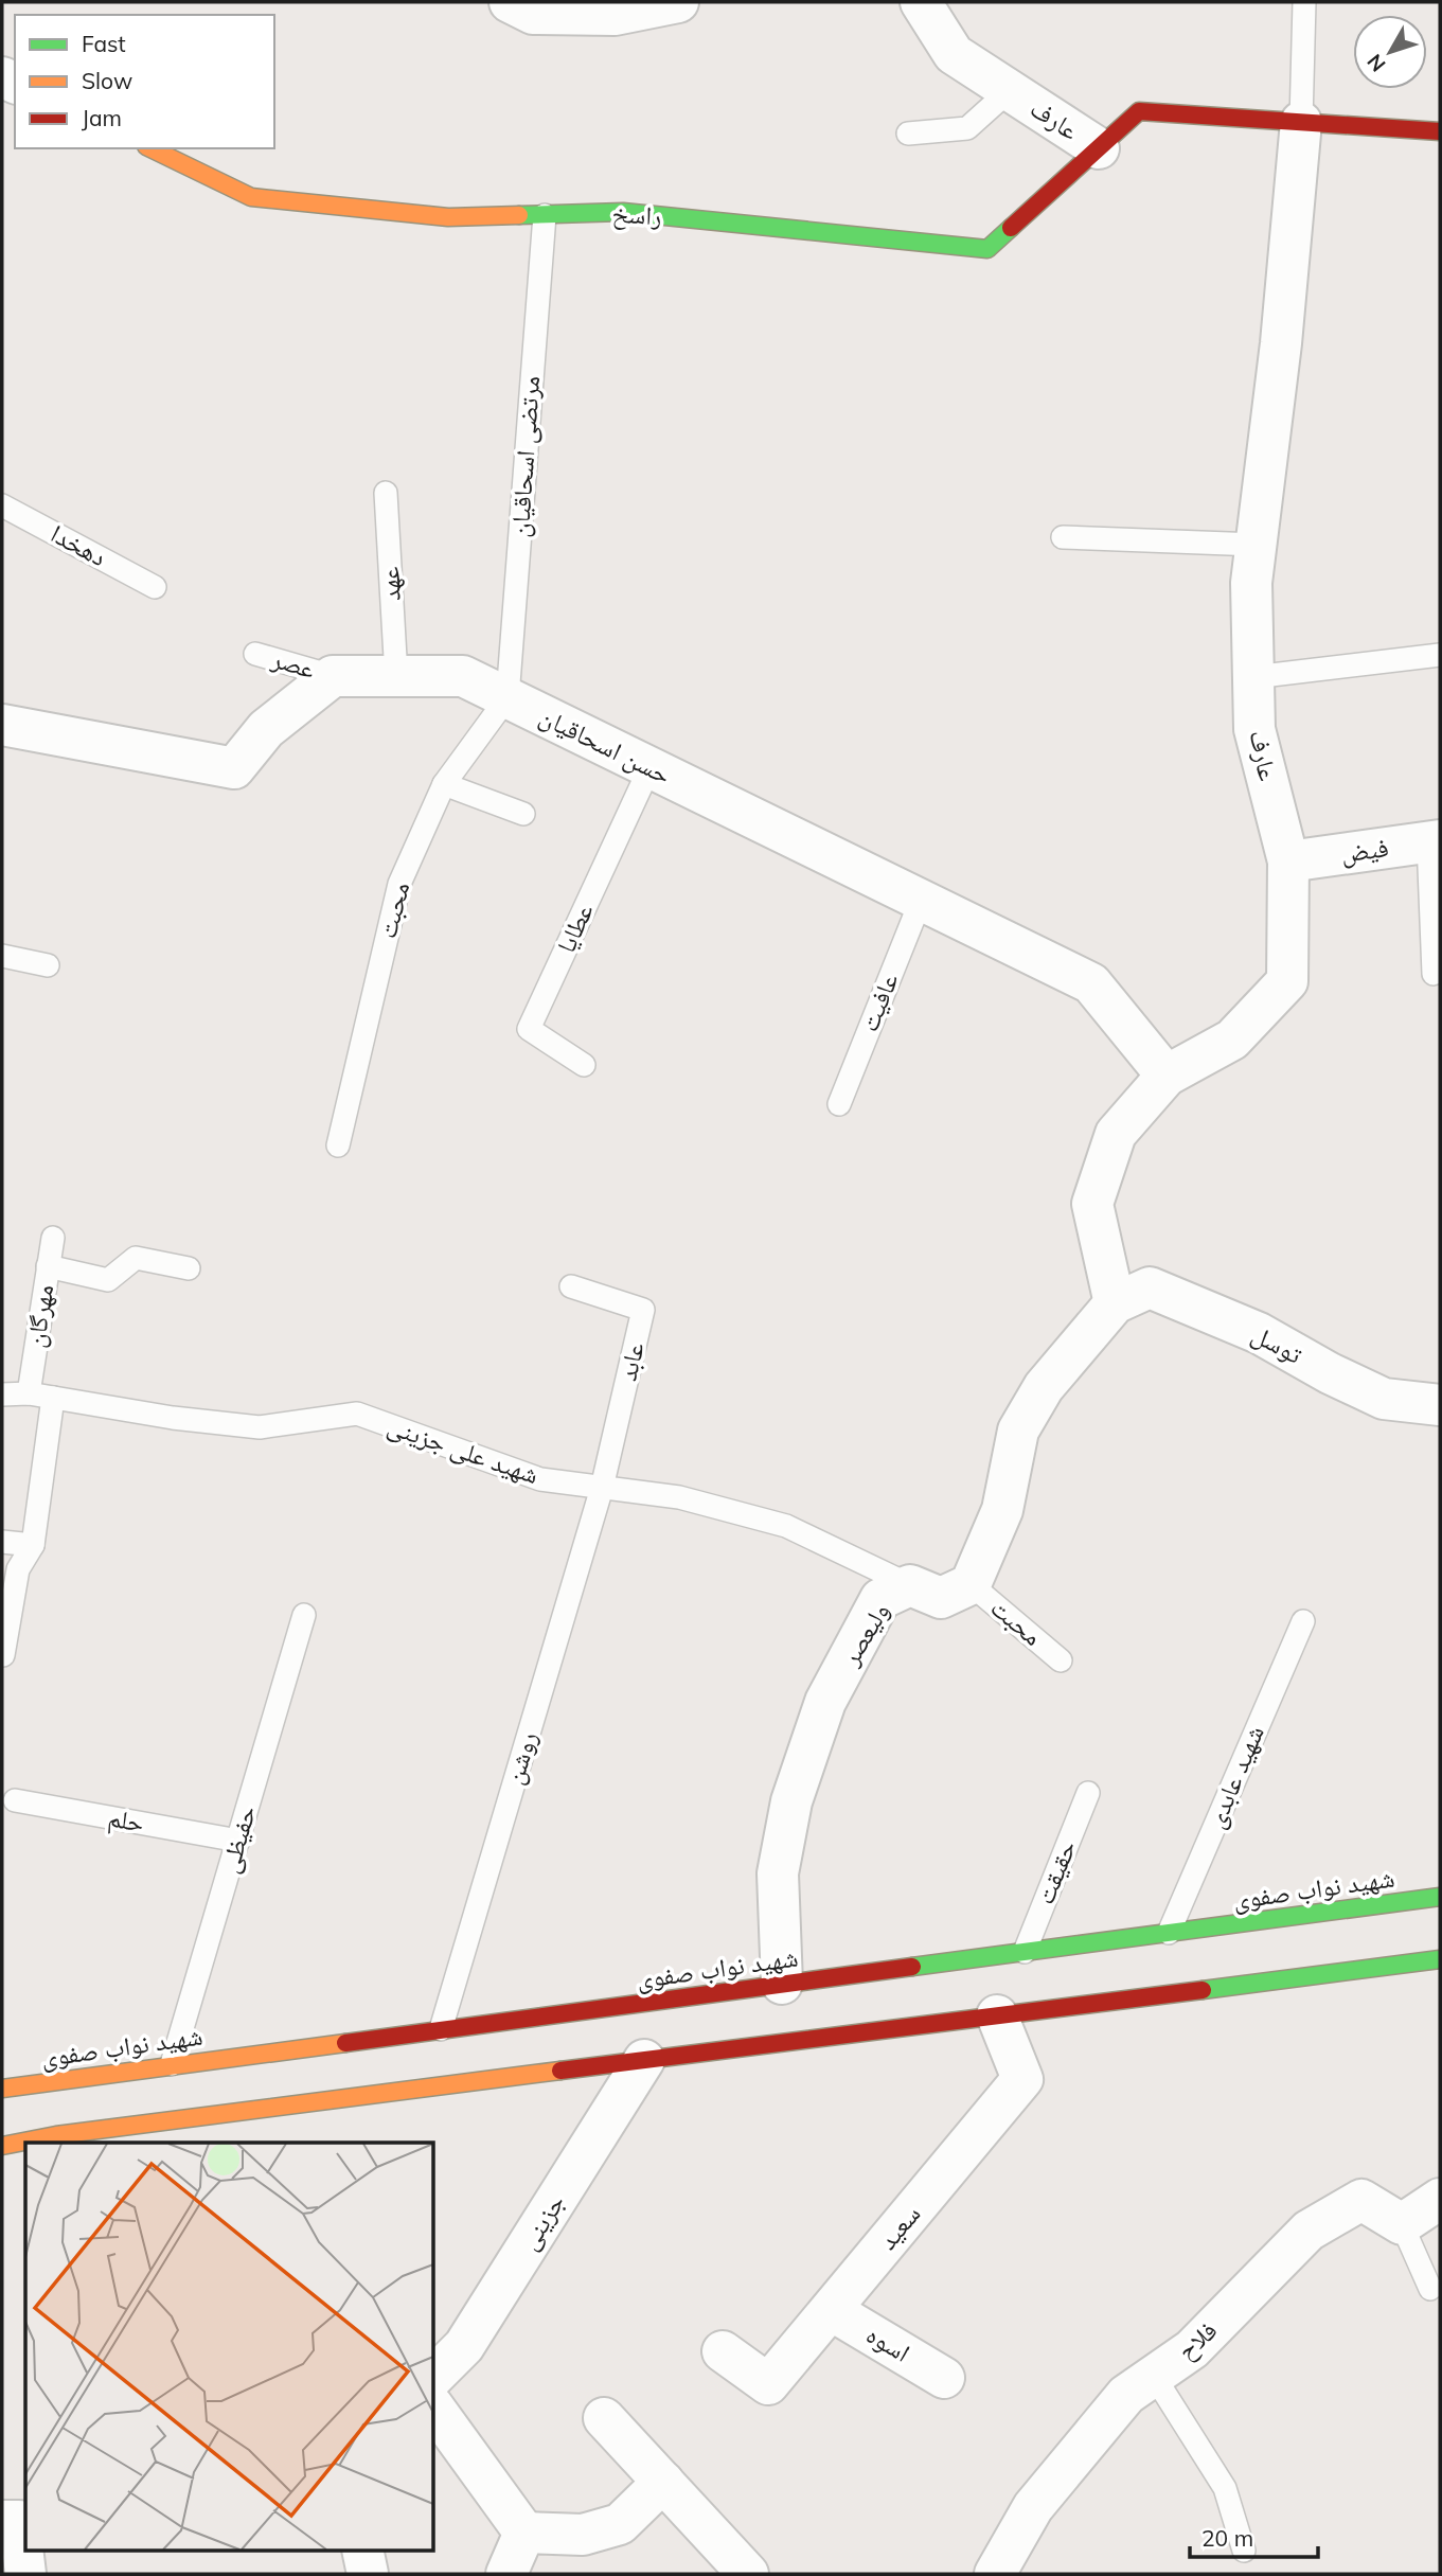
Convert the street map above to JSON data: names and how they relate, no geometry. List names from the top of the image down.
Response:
{
  "streets": {
    "main road": ["عارف", "راسخ", "شهید نواب صفوی"],
    "street": [
      "حسن اسحاقیان",
      "فیض",
      "توسل",
      "ولیعصر",
      "جزینی",
      "سعید",
      "فلاح",
      "اسوه"
    ],
    "lane": [
      "مرتضی اسحاقیان",
      "دهخدا",
      "عهد",
      "عصر",
      "محبت",
      "عطایا",
      "عافیت",
      "مهرگان",
      "عابد",
      "شهید علی جزینی",
      "روشن",
      "شهید عابدی",
      "حلم",
      "حفیظی",
      "حقیقت"
    ]
  },
  "crossings": [
    ["عارف", "راسخ"],
    ["عارف", "حسن اسحاقیان"],
    ["عارف", "فیض"],
    ["عارف", "توسل"],
    ["راسخ", "مرتضی اسحاقیان"],
    ["مرتضی اسحاقیان", "حسن اسحاقیان"],
    ["مرتضی اسحاقیان", "محبت"],
    ["عهد", "حسن اسحاقیان"],
    ["عصر", "حسن اسحاقیان"],
    ["حسن اسحاقیان", "محبت"],
    ["حسن اسحاقیان", "عطایا"],
    ["حسن اسحاقیان", "عافیت"],
    ["محبت", "ولیعصر"],
    ["مهرگان", "شهید علی جزینی"],
    ["عابد", "شهید علی جزینی"],
    ["عابد", "روشن"],
    ["شهید علی جزینی", "ولیعصر"],
    ["شهید علی جزینی", "روشن"],
    ["ولیعصر", "شهید نواب صفوی"],
    ["روشن", "شهید نواب صفوی"],
    ["شهید عابدی", "شهید نواب صفوی"],
    ["حلم", "حفیظی"],
    ["حفیظی", "شهید نواب صفوی"],
    ["حقیقت", "شهید نواب صفوی"],
    ["سعید", "اسوه"]
  ],
  "legend": ["Fast", "Slow", "Jam"],
  "scale_bar": "20 m",
  "north": "bottom left"
}
